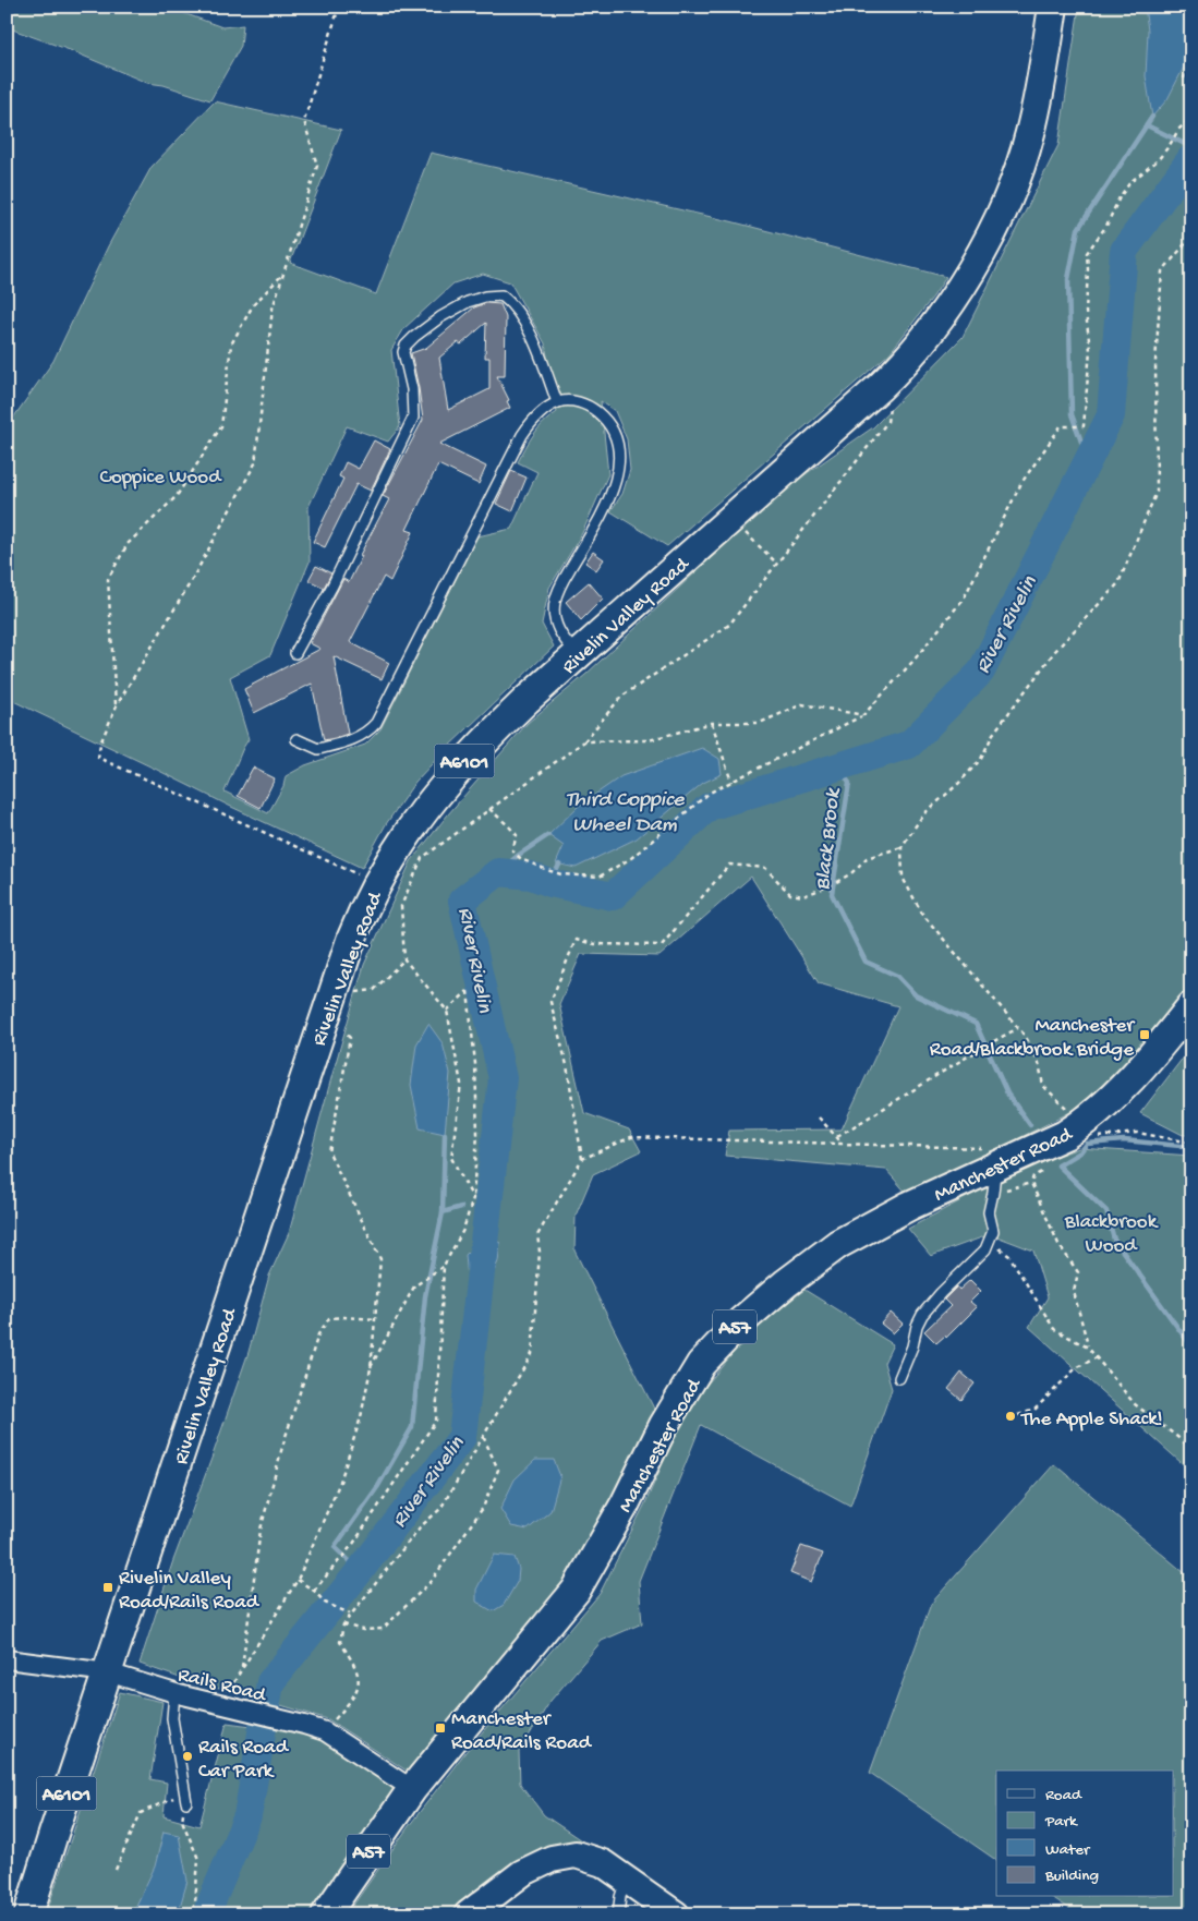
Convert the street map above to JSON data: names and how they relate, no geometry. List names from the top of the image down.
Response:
{
  "streets": {
    "main road": [
      "Rivelin Valley Road",
      "A6101",
      "Manchester Road",
      "A57"
    ],
    "street": ["Rails Road"]
  },
  "crossings": [
    ["Rivelin Valley Road", "Rails Road"],
    ["Manchester Road", "Rails Road"]
  ],
  "water": ["River Rivelin", "Third Coppice Wheel Dam", "Black Brook"],
  "parks": ["Coppice Wood", "Blackbrook Wood"],
  "places": {
    "transit": ["Manchester Road/Blackbrook Bridge", "Rivelin Valley Road/Rails Road", "Manchester Road/Rails Road"],
    "other": ["The Apple Shack!", "Rails Road Car Park"]
  },
  "legend": [
    "Road",
    "Park",
    "Water",
    "Building"
  ]
}
